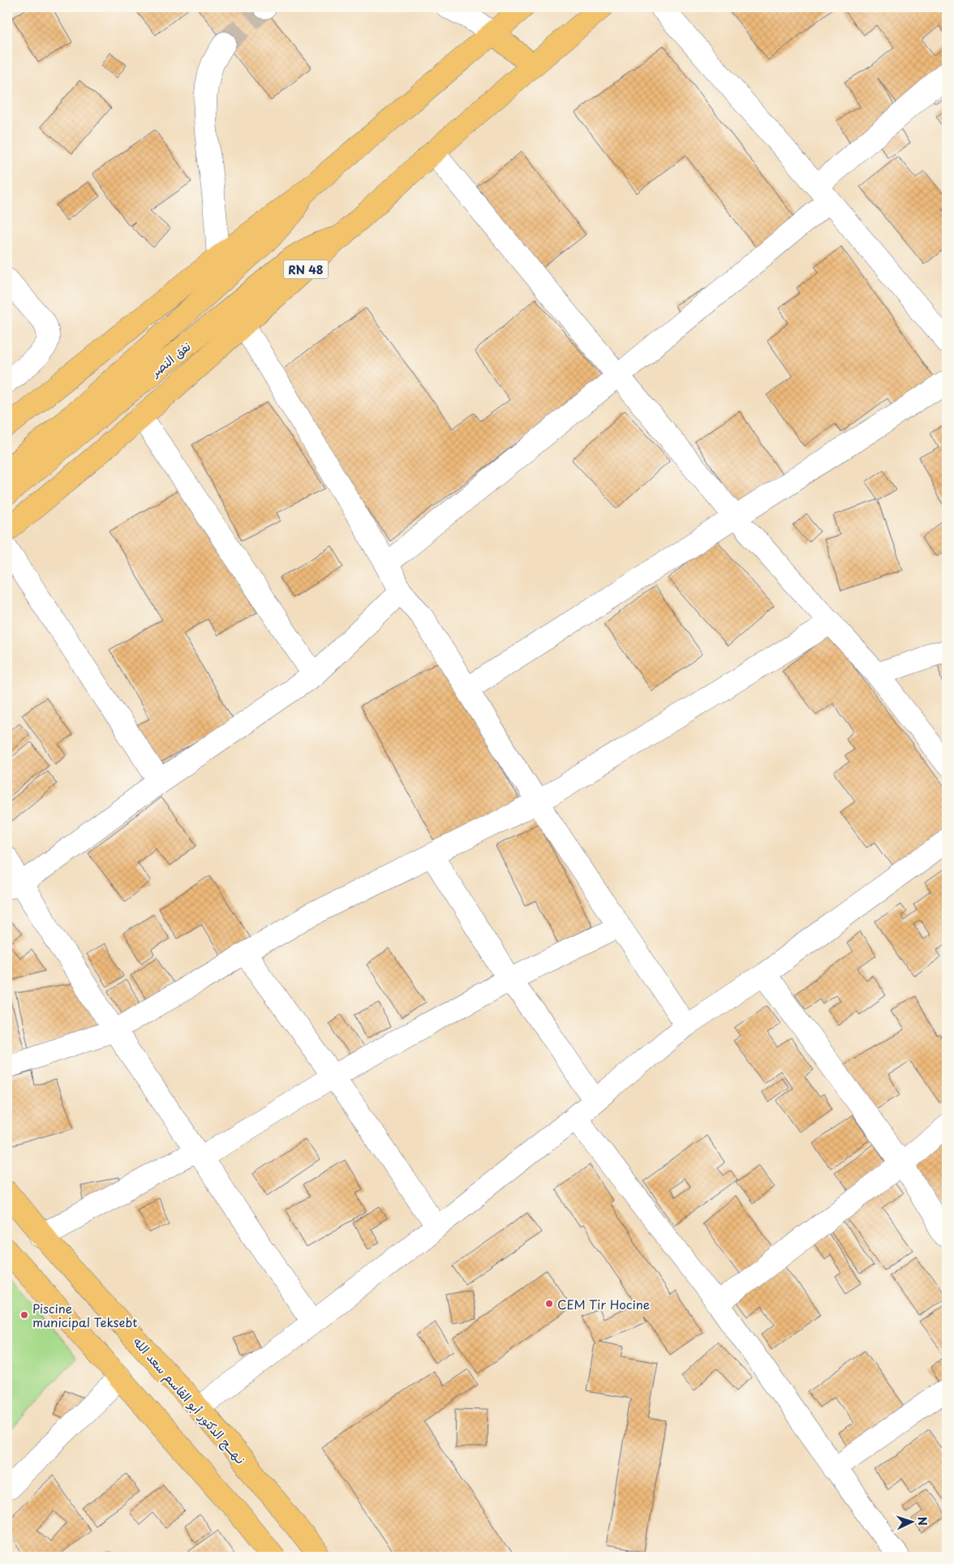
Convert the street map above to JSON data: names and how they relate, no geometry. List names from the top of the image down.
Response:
{
  "streets": {
    "main road": ["RN 48", "نفق النصر", "نـهـــج الدكتور أبو القاسم سعد الله"]
  },
  "crossings": [
    ["RN 48", "نفق النصر"]
  ],
  "places": ["CEM Tir Hocine", "Piscine municipal Teksebt"],
  "north": "right"
}
